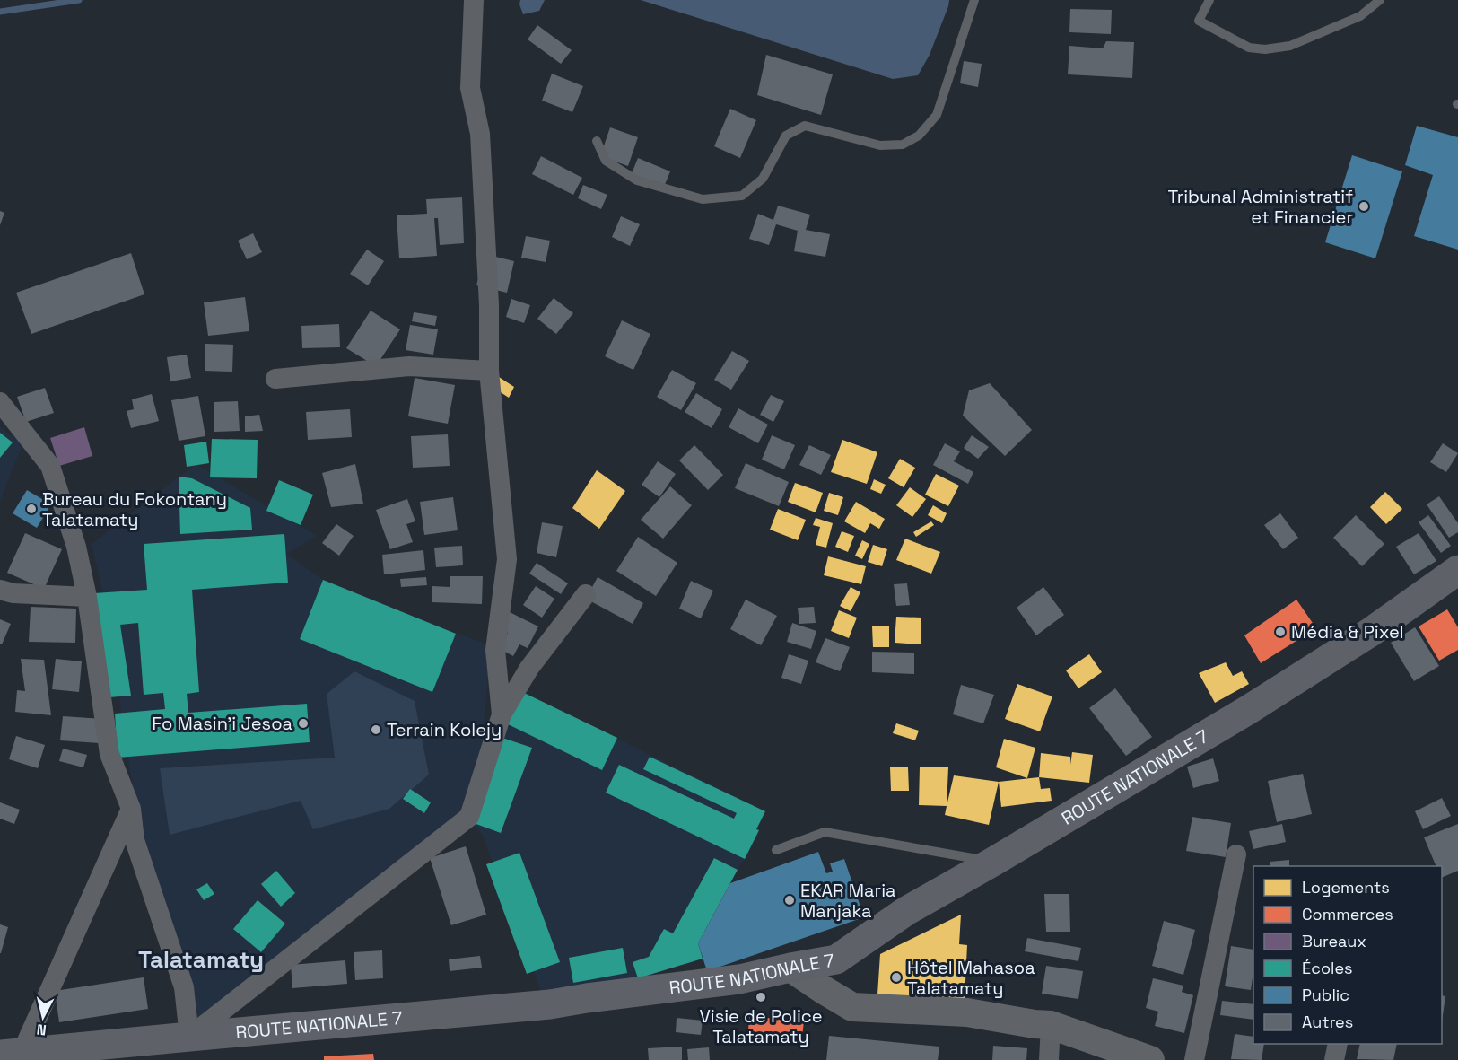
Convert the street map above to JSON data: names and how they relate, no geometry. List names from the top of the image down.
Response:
{
  "streets": {
    "main road": ["ROUTE NATIONALE 7"]
  },
  "districts": ["Talatamaty"],
  "places": [
    "Tribunal Administratif et Financier",
    "Bureau du Fokontany Talatamaty",
    "Média & Pixel",
    "Fo Masin'i Jesoa",
    "Terrain Kolejy",
    "EKAR Maria Manjaka",
    "Hôtel Mahasoa Talatamaty",
    "Visie de Police Talatamaty"
  ],
  "legend": [
    "Logements",
    "Commerces",
    "Bureaux",
    "Écoles",
    "Public",
    "Autres"
  ],
  "north": "bottom"
}
